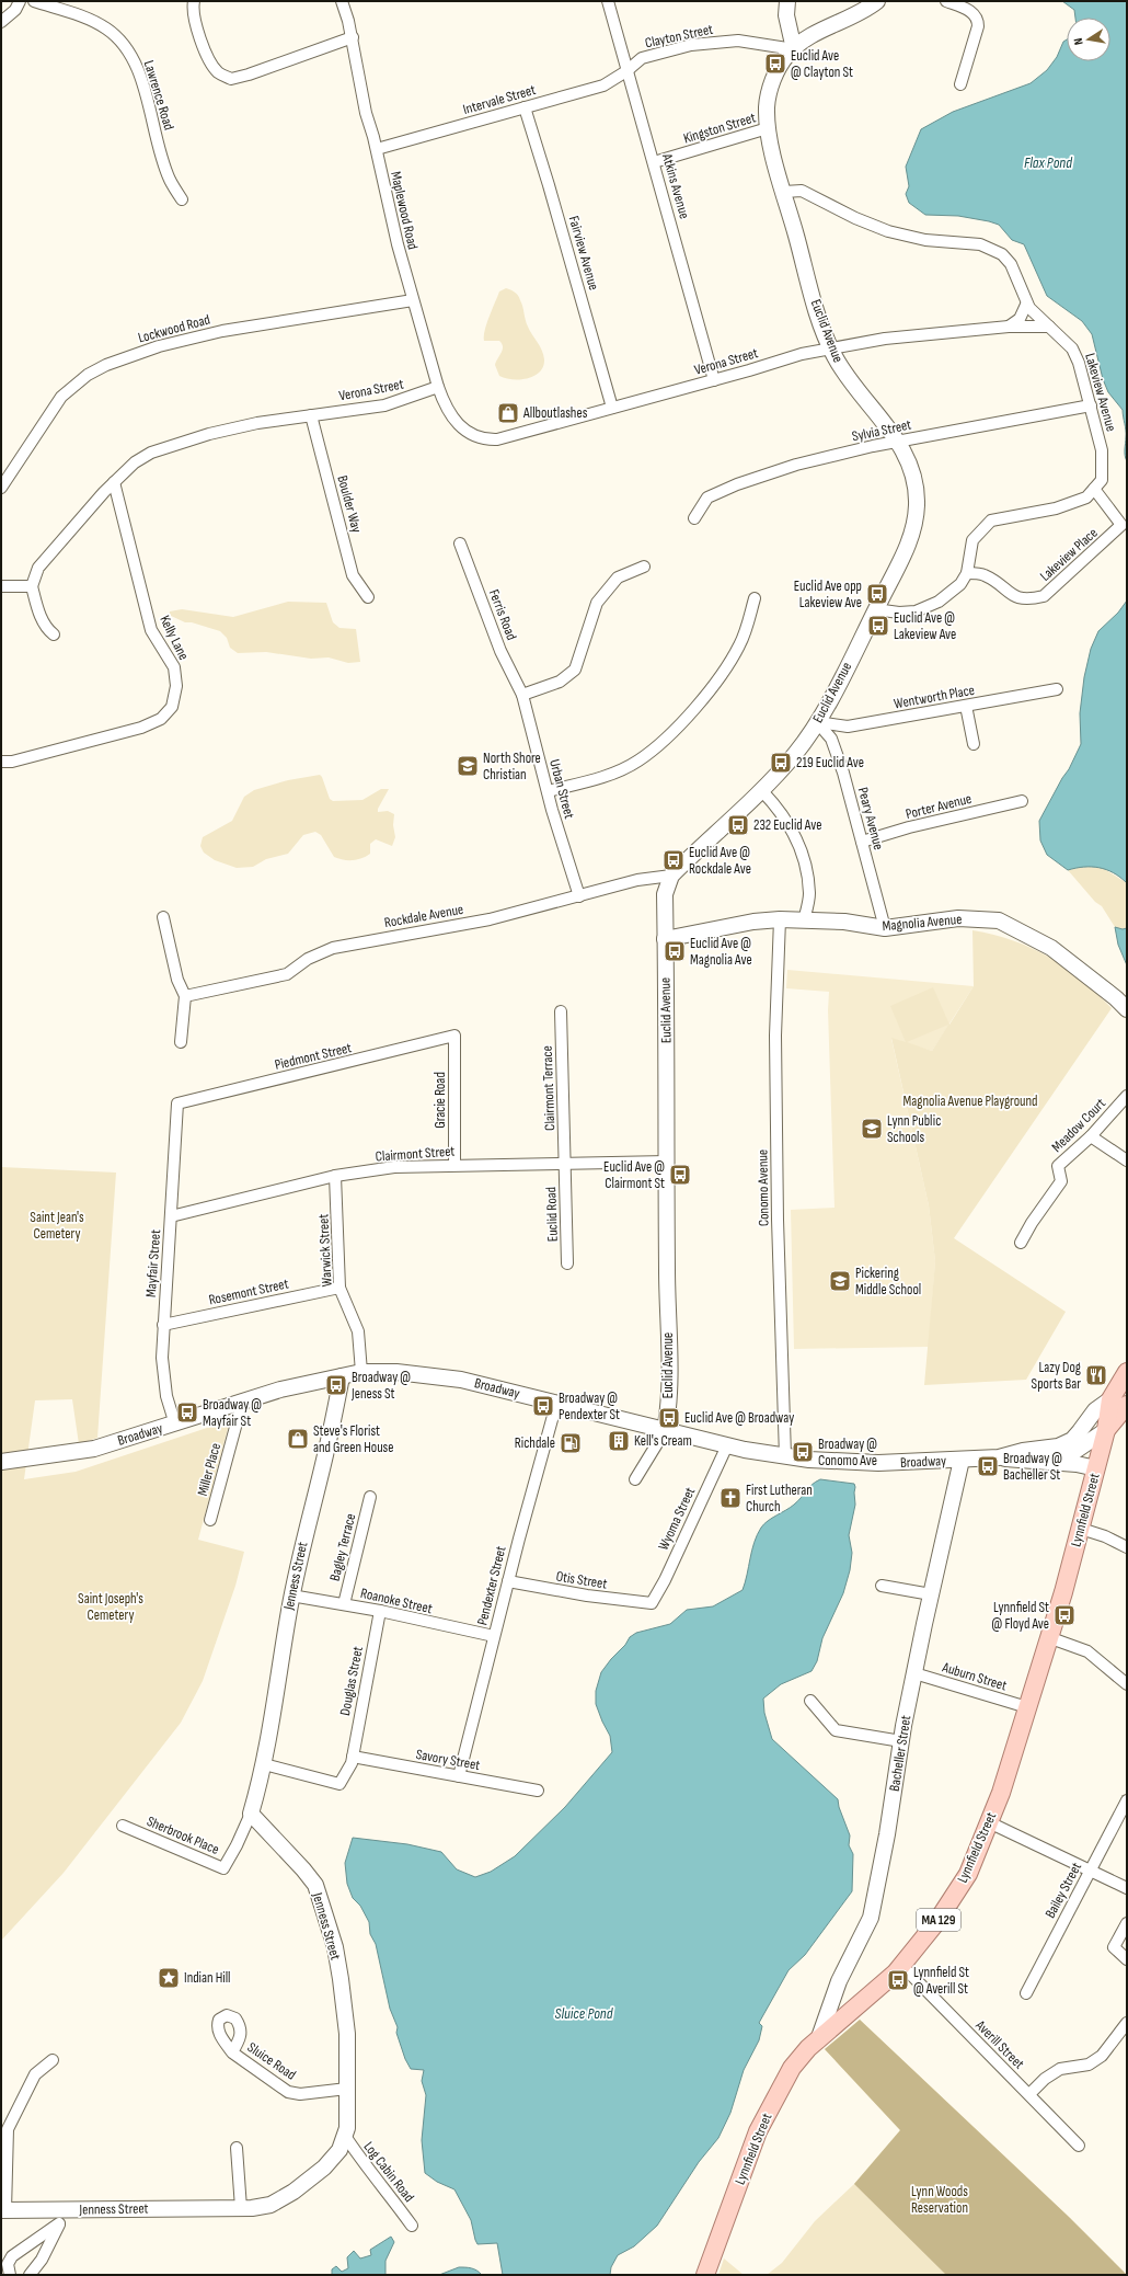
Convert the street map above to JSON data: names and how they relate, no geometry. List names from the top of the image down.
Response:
{
  "streets": {
    "main road": ["Broadway", "Lynnfield Street", "MA 129"],
    "street": [
      "Clayton Street",
      "Lawrence Road",
      "Intervale Street",
      "Kingston Street",
      "Atkins Avenue",
      "Maplewood Road",
      "Fairview Avenue",
      "Lockwood Road",
      "Euclid Avenue",
      "Verona Street",
      "Lakeview Avenue",
      "Sylvia Street",
      "Boulder Way",
      "Lakeview Place",
      "Ferris Road",
      "Kelly Lane",
      "Wentworth Place",
      "Urban Street",
      "Porter Avenue",
      "Peary Avenue",
      "Rockdale Avenue",
      "Magnolia Avenue",
      "Piedmont Street",
      "Clairmont Terrace",
      "Gracie Road",
      "Meadow Court",
      "Clairmont Street",
      "Conomo Avenue",
      "Euclid Road",
      "Warwick Street",
      "Mayfair Street",
      "Rosemont Street",
      "Miller Place",
      "Wyoma Street",
      "Bagley Terrace",
      "Jenness Street",
      "Otis Street",
      "Pendexter Street",
      "Roanoke Street",
      "Auburn Street",
      "Douglas Street",
      "Bacheller Street",
      "Savory Street",
      "Sherbrook Place",
      "Bailey Street",
      "Averill Street",
      "Sluice Road",
      "Log Cabin Road"
    ]
  },
  "crossings": [
    ["Clayton Street", "Intervale Street"],
    ["Clayton Street", "Atkins Avenue"],
    ["Clayton Street", "Euclid Avenue"],
    ["Intervale Street", "Atkins Avenue"],
    ["Intervale Street", "Maplewood Road"],
    ["Intervale Street", "Fairview Avenue"],
    ["Kingston Street", "Atkins Avenue"],
    ["Kingston Street", "Euclid Avenue"],
    ["Atkins Avenue", "Verona Street"],
    ["Maplewood Road", "Lockwood Road"],
    ["Maplewood Road", "Verona Street"],
    ["Fairview Avenue", "Verona Street"],
    ["Euclid Avenue", "Verona Street"],
    ["Euclid Avenue", "Lakeview Avenue"],
    ["Euclid Avenue", "Sylvia Street"],
    ["Euclid Avenue", "Wentworth Place"],
    ["Euclid Avenue", "Peary Avenue"],
    ["Euclid Avenue", "Rockdale Avenue"],
    ["Euclid Avenue", "Magnolia Avenue"],
    ["Euclid Avenue", "Clairmont Street"],
    ["Euclid Avenue", "Broadway"],
    ["Verona Street", "Lakeview Avenue"],
    ["Verona Street", "Boulder Way"],
    ["Verona Street", "Kelly Lane"],
    ["Lakeview Avenue", "Sylvia Street"],
    ["Lakeview Avenue", "Lakeview Place"],
    ["Ferris Road", "Urban Street"],
    ["Wentworth Place", "Peary Avenue"],
    ["Urban Street", "Rockdale Avenue"],
    ["Porter Avenue", "Peary Avenue"],
    ["Peary Avenue", "Magnolia Avenue"],
    ["Magnolia Avenue", "Conomo Avenue"],
    ["Piedmont Street", "Gracie Road"],
    ["Piedmont Street", "Mayfair Street"],
    ["Clairmont Terrace", "Clairmont Street"],
    ["Clairmont Terrace", "Euclid Road"],
    ["Gracie Road", "Clairmont Street"],
    ["Clairmont Street", "Euclid Road"],
    ["Clairmont Street", "Warwick Street"],
    ["Clairmont Street", "Mayfair Street"],
    ["Conomo Avenue", "Broadway"],
    ["Warwick Street", "Rosemont Street"],
    ["Warwick Street", "Broadway"],
    ["Mayfair Street", "Rosemont Street"],
    ["Mayfair Street", "Broadway"],
    ["Broadway", "Miller Place"],
    ["Broadway", "Lynnfield Street"],
    ["Broadway", "Wyoma Street"],
    ["Broadway", "Jenness Street"],
    ["Broadway", "Pendexter Street"],
    ["Broadway", "Bacheller Street"],
    ["Lynnfield Street", "Auburn Street"],
    ["Lynnfield Street", "Bacheller Street"],
    ["Lynnfield Street", "Averill Street"],
    ["Wyoma Street", "Otis Street"],
    ["Bagley Terrace", "Roanoke Street"],
    ["Jenness Street", "Roanoke Street"],
    ["Jenness Street", "Douglas Street"],
    ["Jenness Street", "Sherbrook Place"],
    ["Jenness Street", "Sluice Road"],
    ["Jenness Street", "Log Cabin Road"],
    ["Otis Street", "Pendexter Street"],
    ["Pendexter Street", "Roanoke Street"],
    ["Pendexter Street", "Savory Street"],
    ["Roanoke Street", "Douglas Street"],
    ["Auburn Street", "Bacheller Street"],
    ["Douglas Street", "Savory Street"]
  ],
  "water": ["Flax Pond", "Sluice Pond"],
  "parks": [
    "Magnolia Avenue Playground",
    "Saint Jean's Cemetery",
    "Saint Joseph's Cemetery",
    "Lynn Woods Reservation"
  ],
  "places": {
    "bus stop": [
      "Euclid Ave @ Clayton St",
      "Euclid Ave opp Lakeview Ave",
      "Euclid Ave @ Lakeview Ave",
      "219 Euclid Ave",
      "232 Euclid Ave",
      "Euclid Ave @ Rockdale Ave",
      "Euclid Ave @ Magnolia Ave",
      "Euclid Ave @ Clairmont St",
      "Broadway @ Jeness St",
      "Broadway @ Pendexter St",
      "Broadway @ Mayfair St",
      "Euclid Ave @ Broadway",
      "Broadway @ Conomo Ave",
      "Broadway @ Bacheller St",
      "Lynnfield St @ Floyd Ave",
      "Lynnfield St @ Averill St"
    ],
    "shop": ["Allboutlashes", "Steve's Florist and Green House"],
    "school or university": ["North Shore Christian", "Lynn Public Schools", "Pickering Middle School"],
    "restaurant": ["Lazy Dog Sports Bar"],
    "building": ["Kell's Cream"],
    "fuel station": ["Richdale"],
    "church": ["First Lutheran Church"],
    "place": ["Indian Hill"]
  },
  "north": "left"
}
